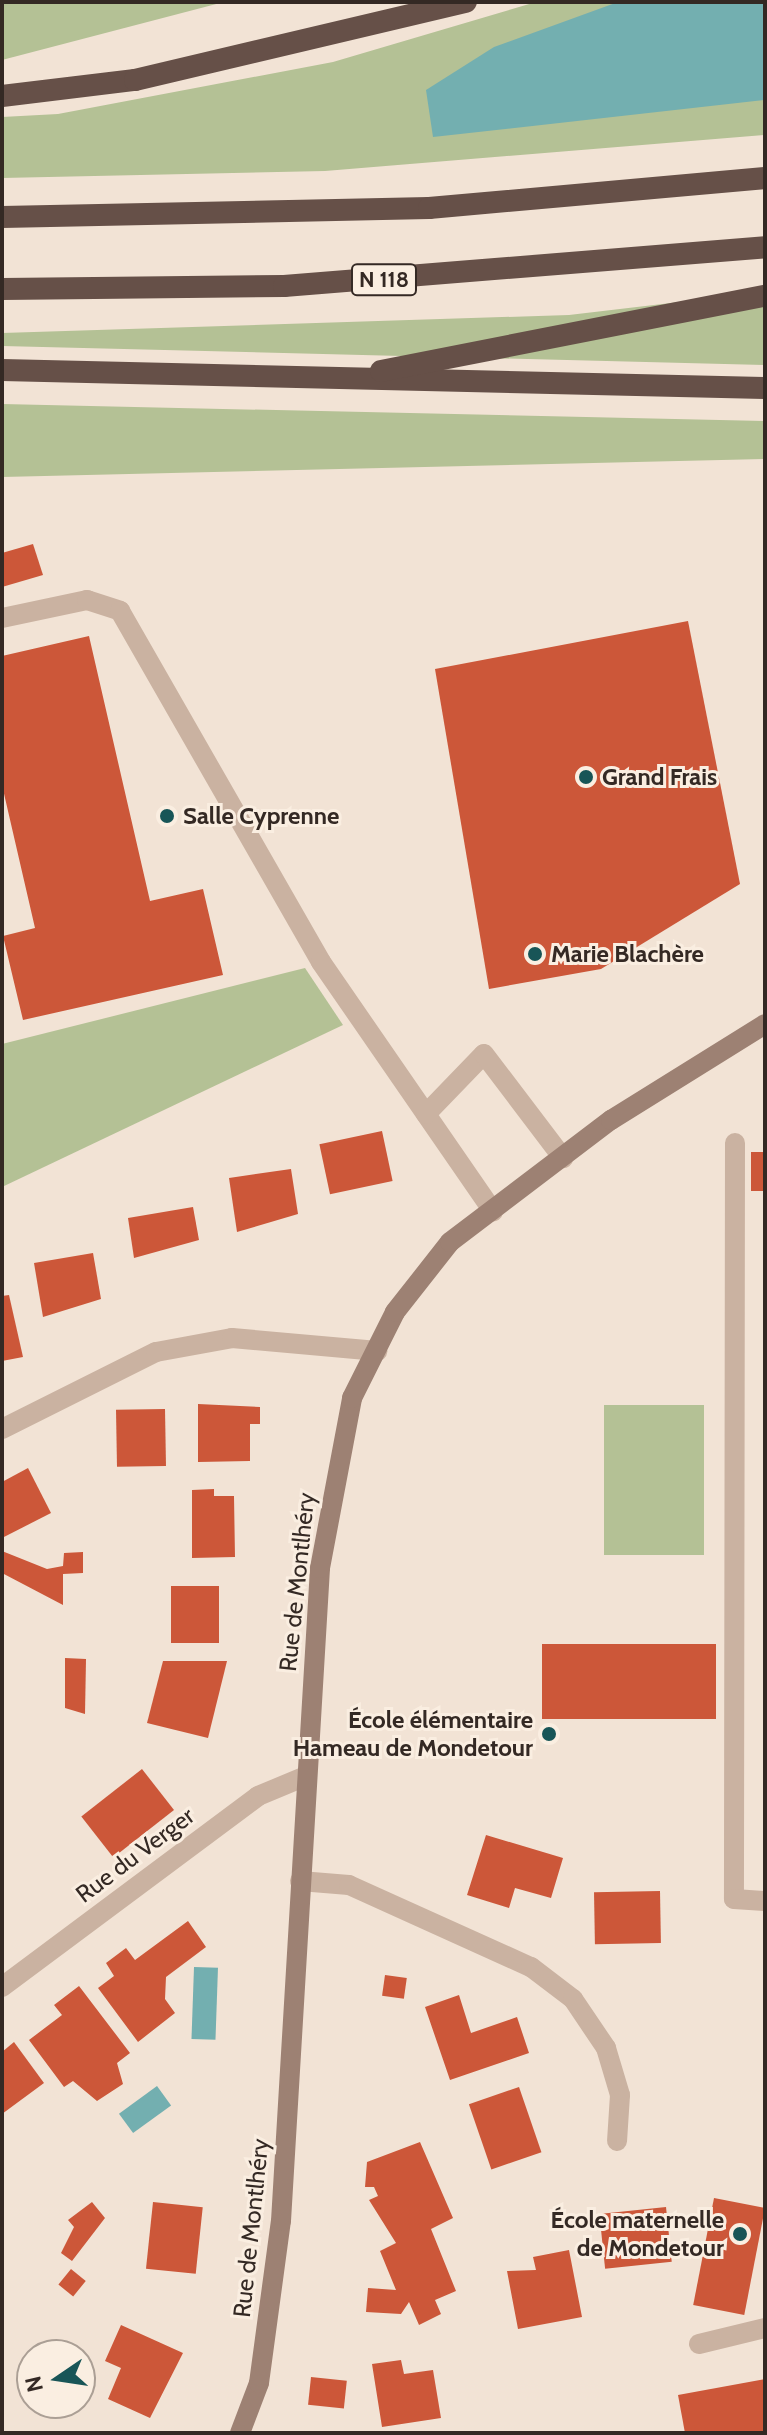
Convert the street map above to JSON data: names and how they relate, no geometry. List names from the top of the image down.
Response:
{
  "streets": {
    "highway": ["N 118"],
    "main road": ["Rue de Montlhéry"],
    "street": ["Rue du Verger"]
  },
  "crossings": [
    ["Rue de Montlhéry", "Rue du Verger"]
  ],
  "places": [
    "Grand Frais",
    "Salle Cyprenne",
    "Marie Blachère",
    "École élémentaire Hameau de Mondetour",
    "École maternelle de Mondetour"
  ],
  "north": "left"
}
